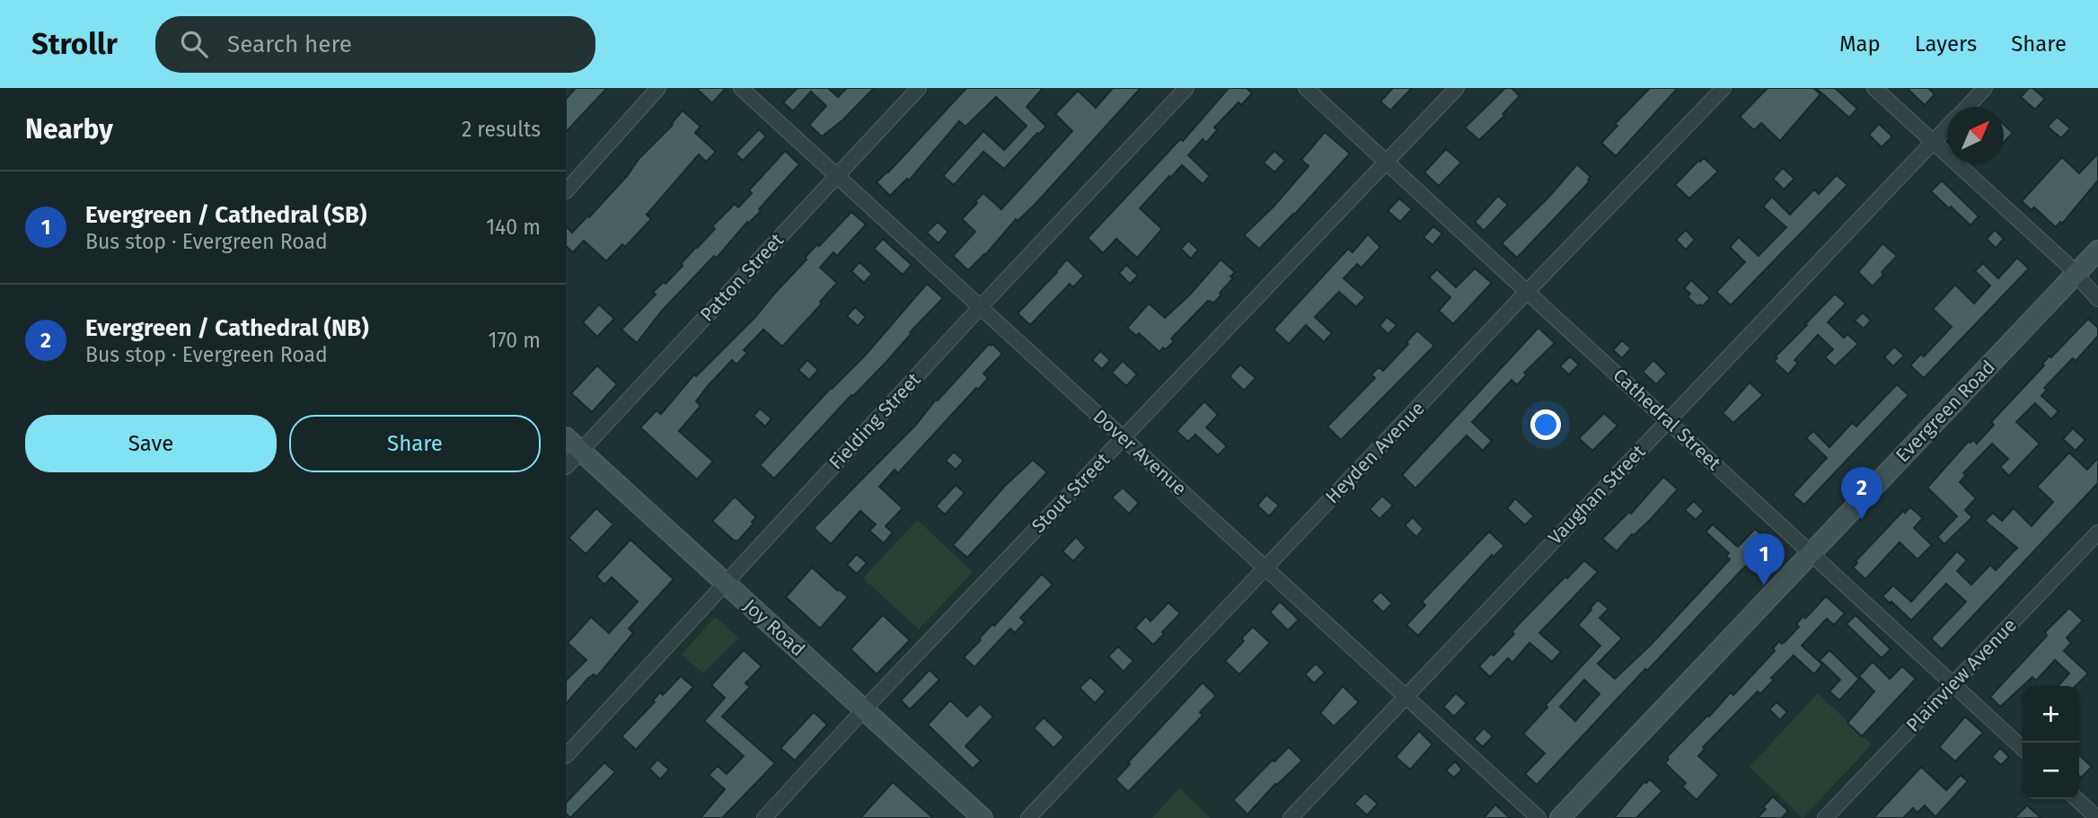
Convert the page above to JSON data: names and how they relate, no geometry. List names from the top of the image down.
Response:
{
  "streets": {
    "street": [
      "Patton Street",
      "Evergreen Road",
      "Cathedral Street",
      "Fielding Street",
      "Dover Avenue",
      "Heyden Avenue",
      "Stout Street",
      "Vaughan Street",
      "Joy Road",
      "Plainview Avenue"
    ]
  },
  "crossings": [
    ["Patton Street", "Dover Avenue"],
    ["Patton Street", "Joy Road"],
    ["Evergreen Road", "Cathedral Street"],
    ["Cathedral Street", "Heyden Avenue"],
    ["Cathedral Street", "Stout Street"],
    ["Cathedral Street", "Vaughan Street"],
    ["Cathedral Street", "Plainview Avenue"],
    ["Fielding Street", "Dover Avenue"],
    ["Fielding Street", "Joy Road"],
    ["Dover Avenue", "Heyden Avenue"],
    ["Dover Avenue", "Stout Street"],
    ["Dover Avenue", "Vaughan Street"],
    ["Stout Street", "Joy Road"]
  ],
  "north": "top right",
  "page": {
    "header": "Strollr",
    "search": "Search here",
    "nav": ["Map", "Layers", "Share"],
    "heading": ["Nearby", "2 results"],
    "list": [
      {
        "mark": "1",
        "name": "Evergreen / Cathedral (SB)",
        "note": "Bus stop · Evergreen Road",
        "value": "140 m"
      },
      {
        "mark": "2",
        "name": "Evergreen / Cathedral (NB)",
        "note": "Bus stop · Evergreen Road",
        "value": "170 m"
      }
    ],
    "buttons": ["Save", "Share"],
    "pins": ["2", "1"],
    "map_buttons": ["+", "−"]
  }
}
